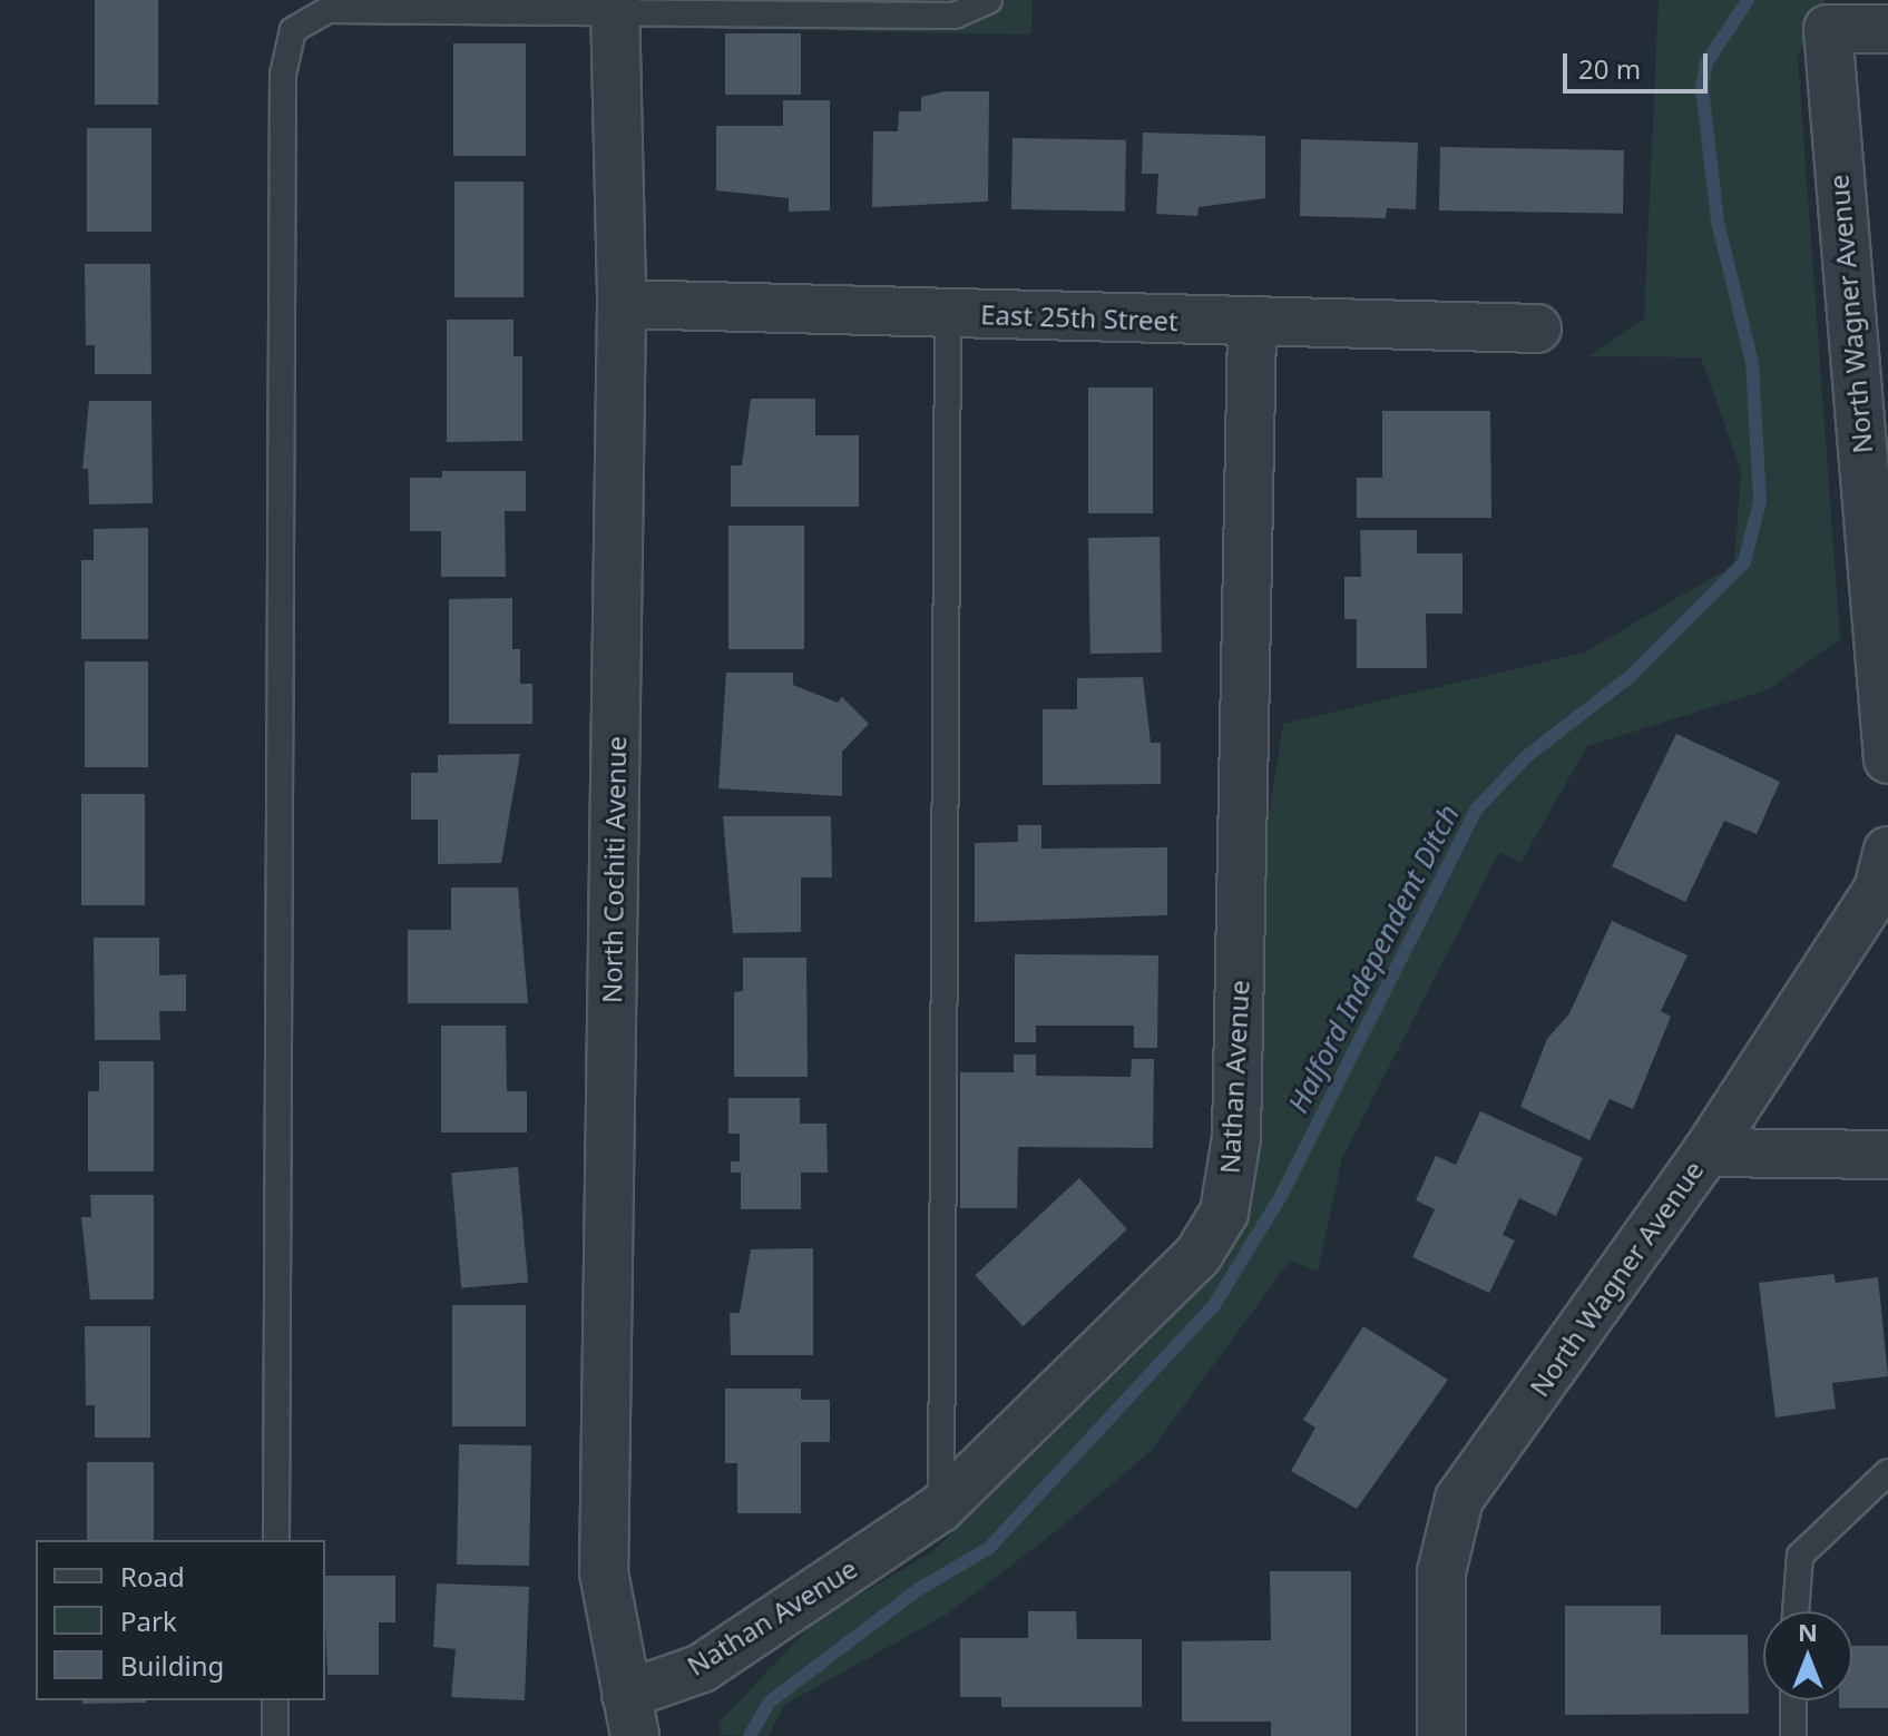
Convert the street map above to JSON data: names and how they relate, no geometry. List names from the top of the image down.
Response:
{
  "streets": {
    "street": [
      "North Wagner Avenue",
      "East 25th Street",
      "North Cochiti Avenue",
      "Nathan Avenue"
    ]
  },
  "crossings": [
    ["East 25th Street", "North Cochiti Avenue"],
    ["East 25th Street", "Nathan Avenue"],
    ["North Cochiti Avenue", "Nathan Avenue"]
  ],
  "water": ["Halford Independent Ditch"],
  "legend": ["Road", "Park", "Building"],
  "scale_bar": "20 m",
  "north": "top"
}
